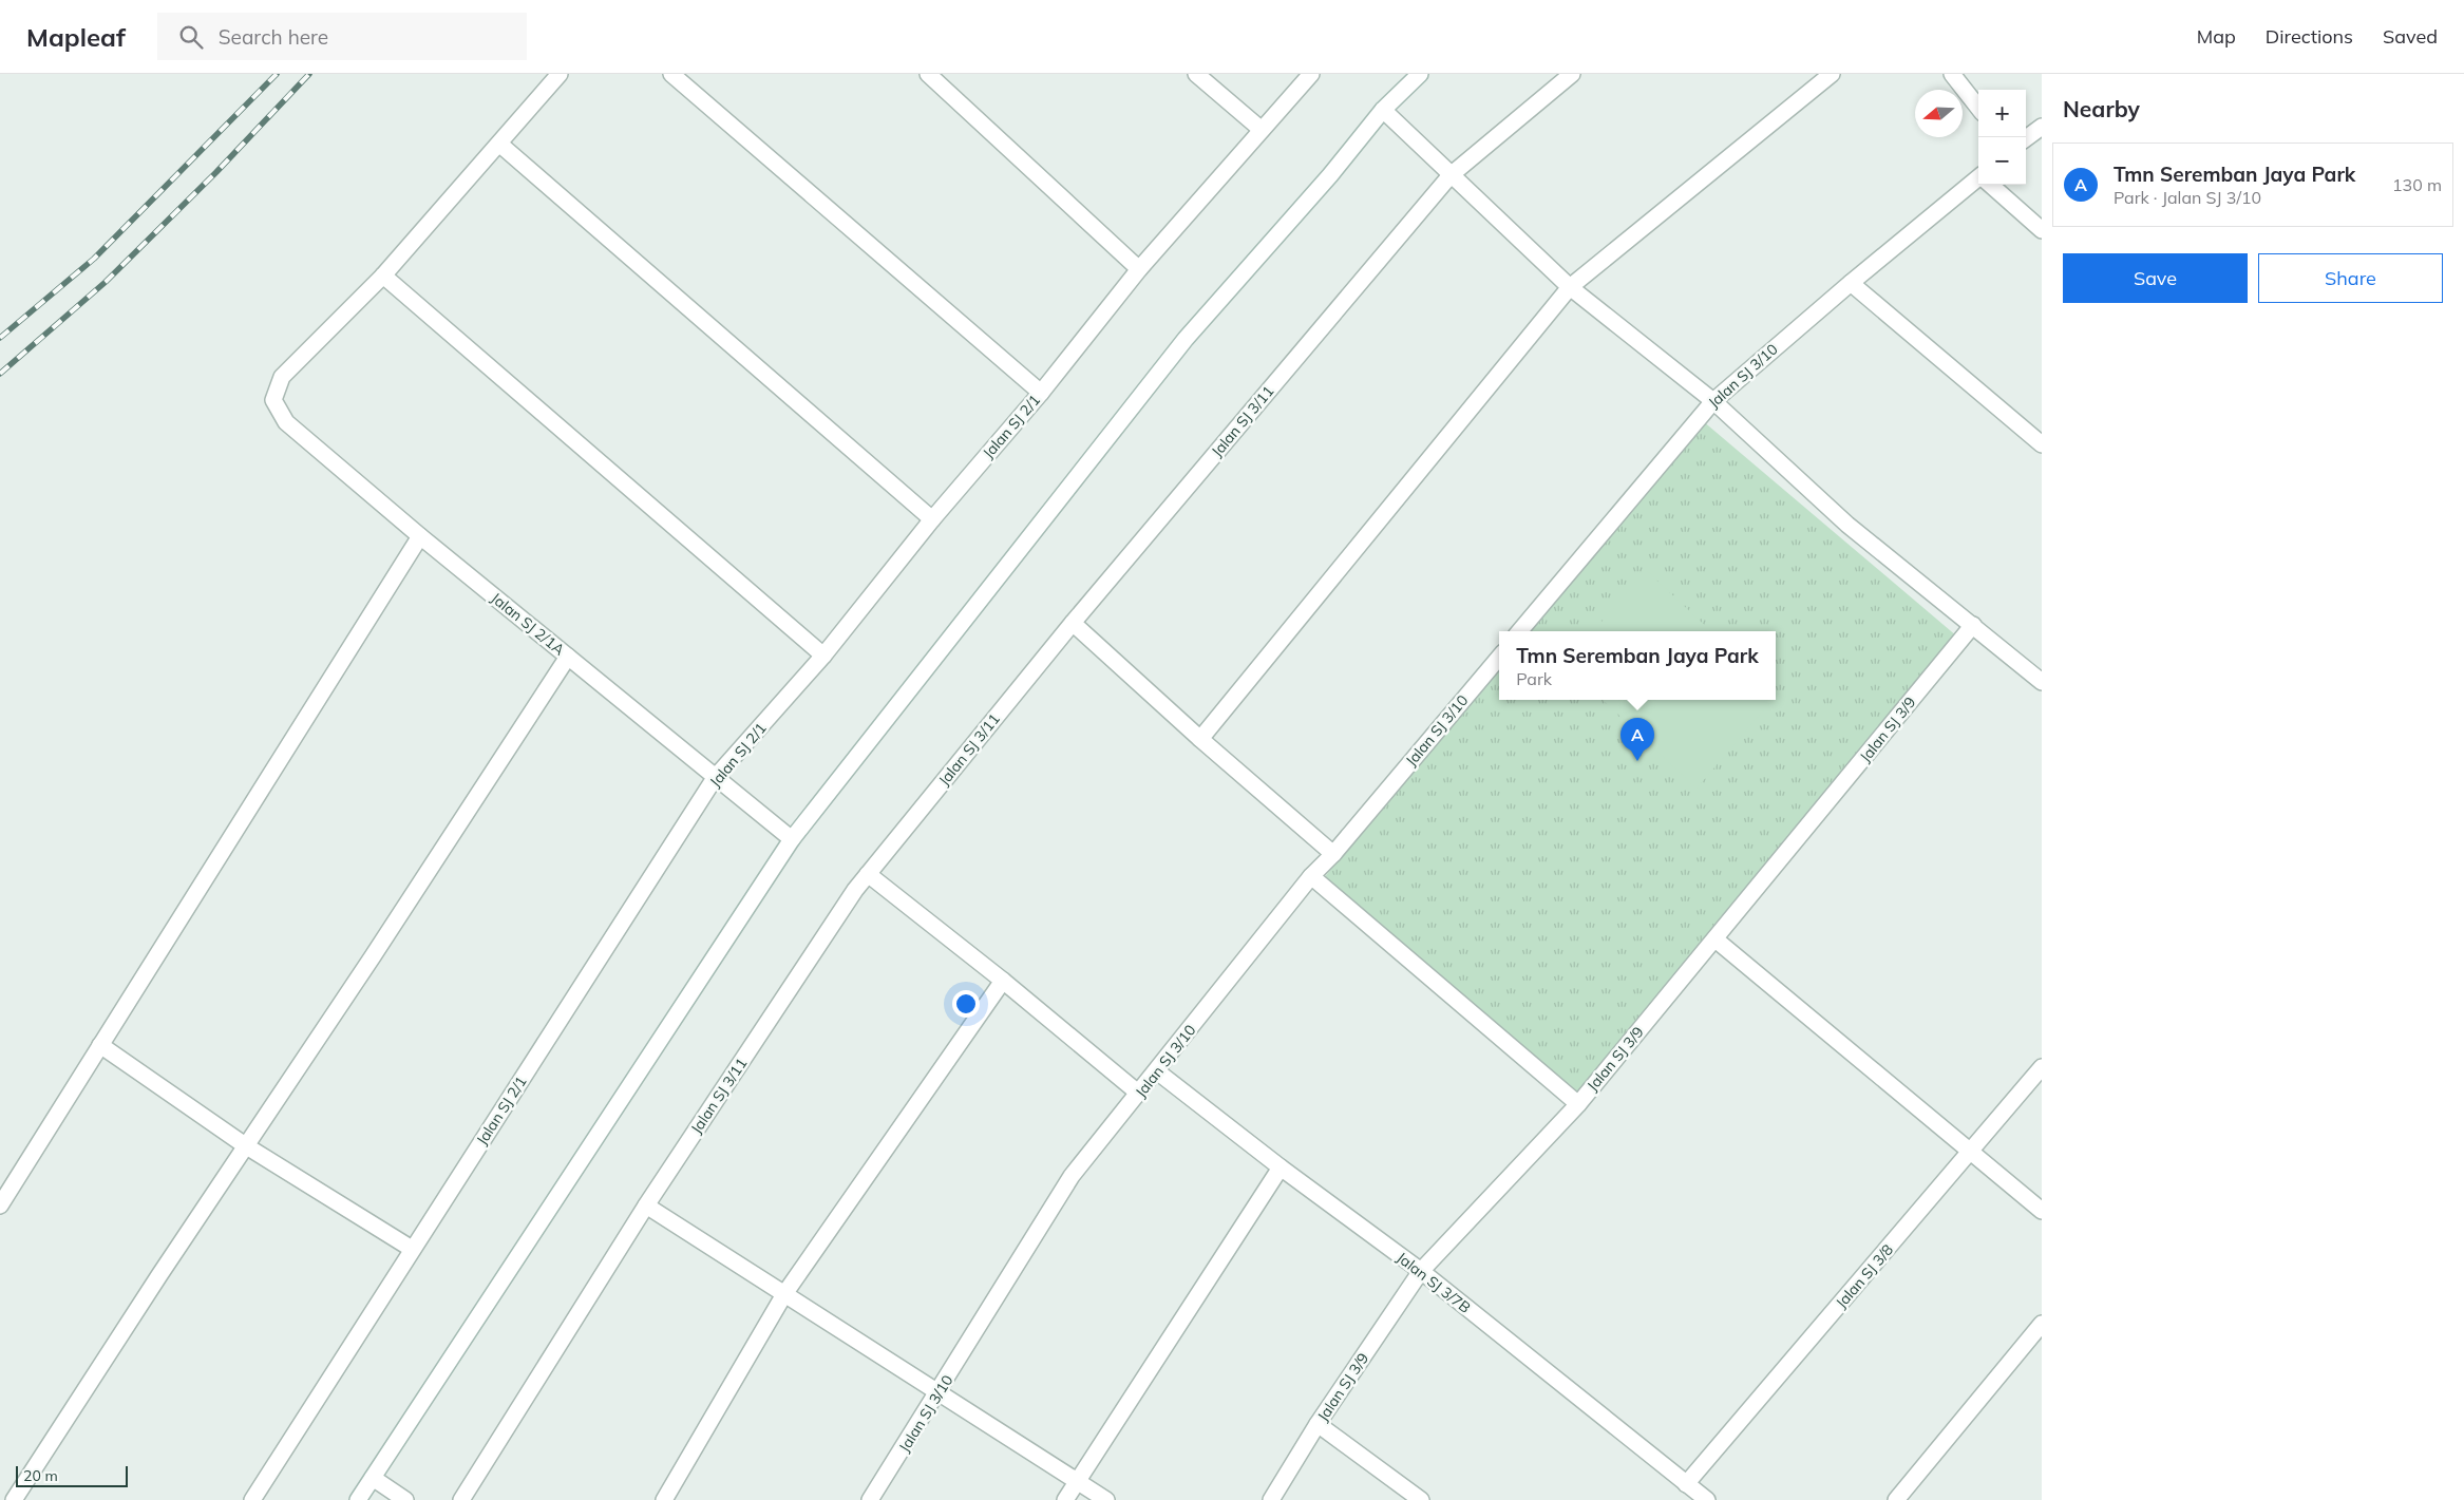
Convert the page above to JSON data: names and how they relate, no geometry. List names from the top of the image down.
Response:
{
  "streets": {
    "street": [
      "Jalan SJ 3/10",
      "Jalan SJ 3/11",
      "Jalan SJ 2/1",
      "Jalan SJ 2/1A",
      "Jalan SJ 3/9",
      "Jalan SJ 3/8",
      "Jalan SJ 3/7B"
    ]
  },
  "crossings": [
    ["Jalan SJ 3/10", "Jalan SJ 3/7B"],
    ["Jalan SJ 2/1", "Jalan SJ 2/1A"],
    ["Jalan SJ 3/9", "Jalan SJ 3/7B"],
    ["Jalan SJ 3/8", "Jalan SJ 3/7B"]
  ],
  "scale_bar": "20 m",
  "north": "left",
  "page": {
    "header": "Mapleaf",
    "search": "Search here",
    "nav": ["Map", "Directions", "Saved"],
    "heading": "Nearby",
    "map_buttons": ["+", "−"],
    "list": [
      {
        "mark": "A",
        "name": "Tmn Seremban Jaya Park",
        "note": "Park · Jalan SJ 3/10",
        "value": "130 m"
      }
    ],
    "buttons": ["Save", "Share"],
    "popup": ["Tmn Seremban Jaya Park", "Park"],
    "pins": "A",
    "scale": "20 m"
  }
}
